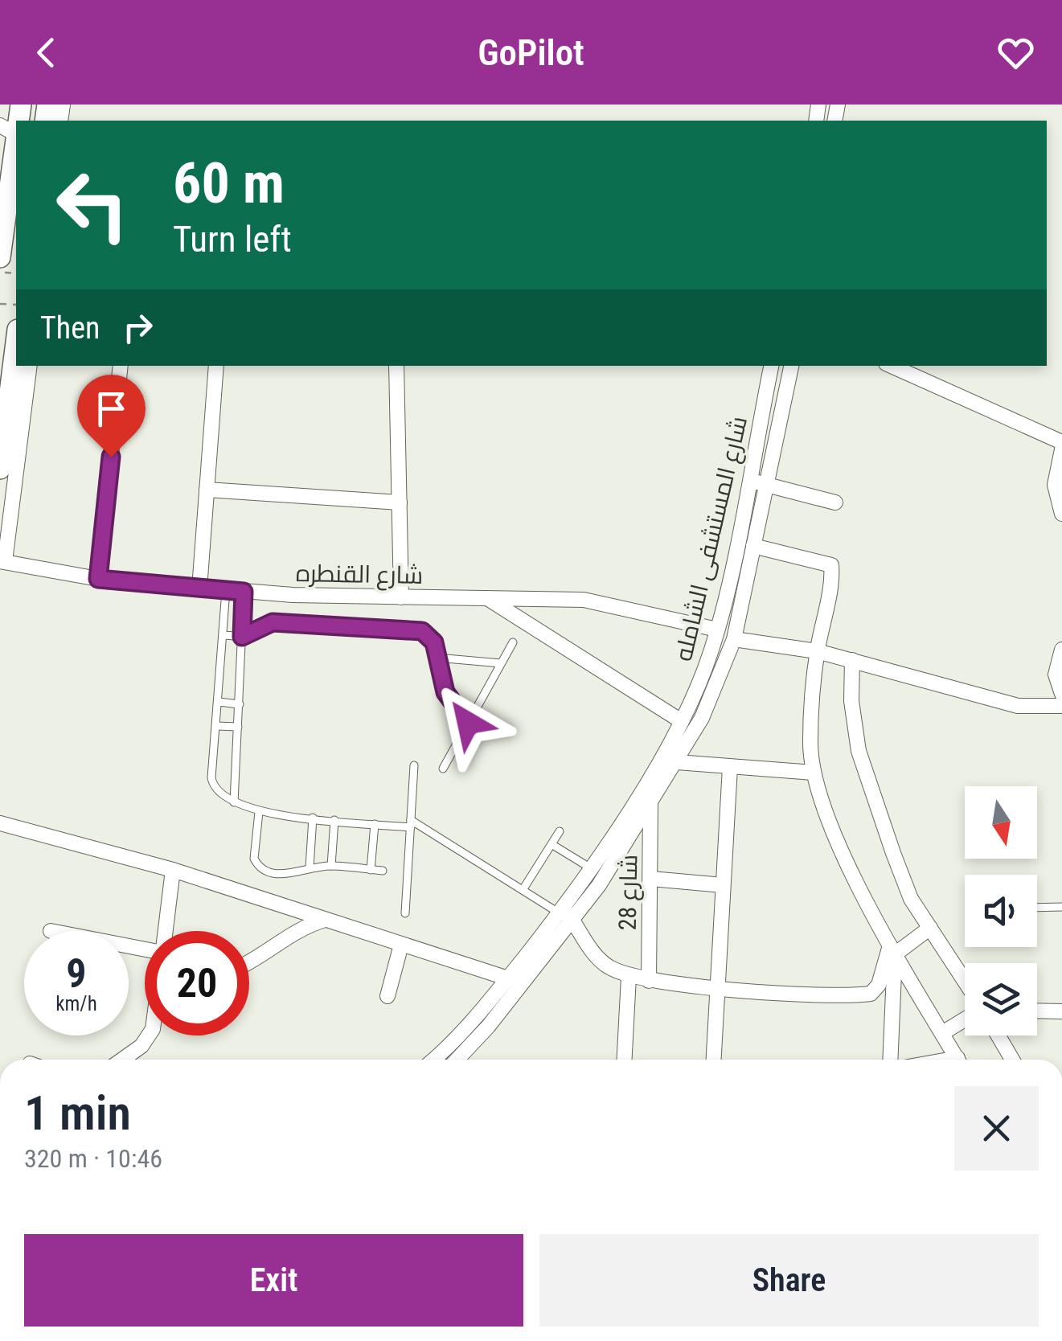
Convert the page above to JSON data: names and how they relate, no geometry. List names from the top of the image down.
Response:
{
  "streets": {
    "street": ["شارع المستشفى الشامله", "شارع القنطره", "شارع 28"]
  },
  "crossings": [
    ["شارع المستشفى الشامله", "شارع القنطره"],
    ["شارع المستشفى الشامله", "شارع 28"]
  ],
  "north": "bottom",
  "page": {
    "header": "GoPilot",
    "turn": ["60 m", "Turn left"],
    "then": "Then",
    "speed": "9 km/h",
    "limit": "20",
    "heading": ["1 min", "320 m · 10:46"],
    "buttons": ["Exit", "Share"]
  }
}
